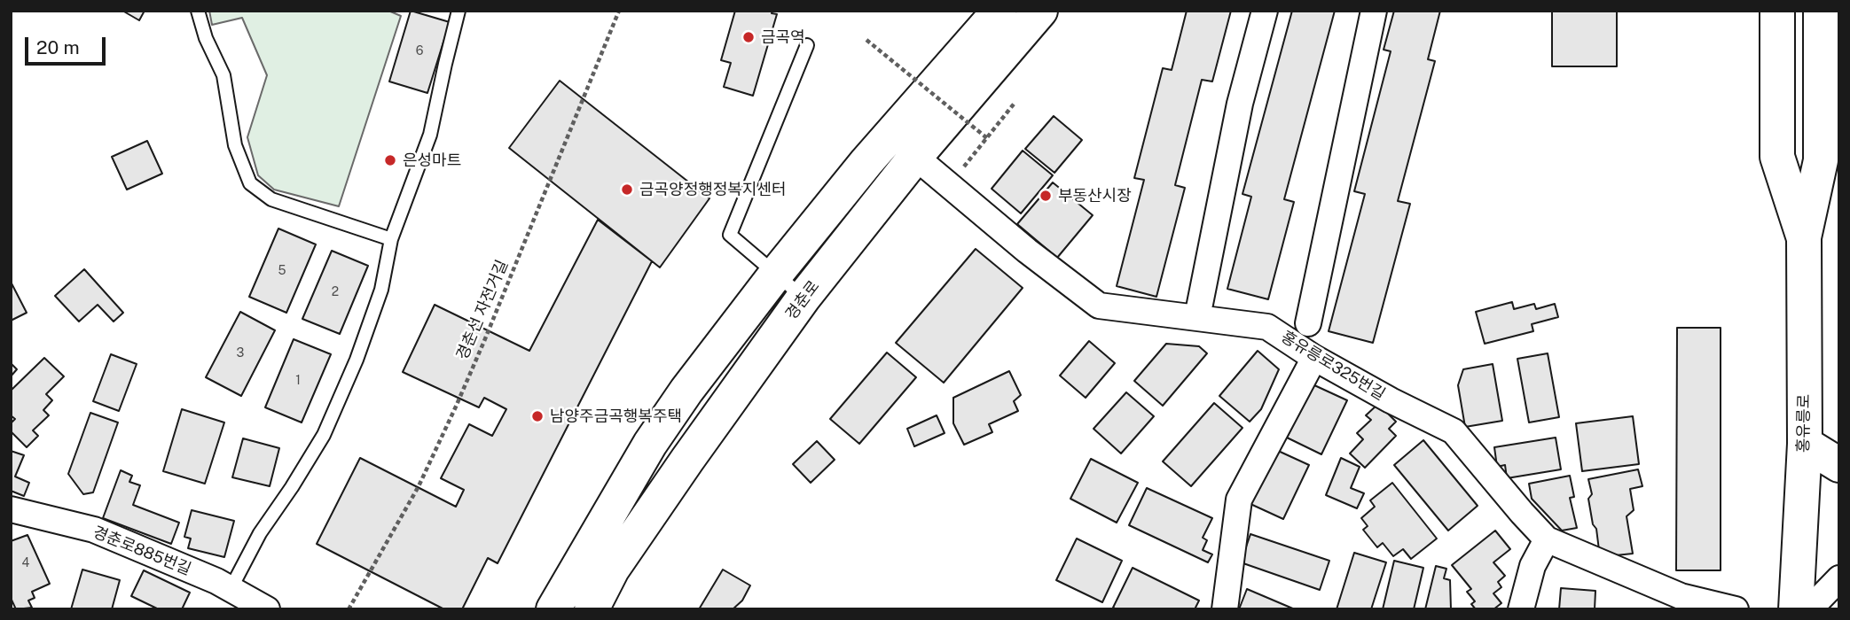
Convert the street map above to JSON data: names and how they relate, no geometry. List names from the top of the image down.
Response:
{
  "streets": {
    "street": [
      "경춘로",
      "홍유릉로325번길",
      "홍유릉로",
      "경춘로885번길"
    ],
    "path": ["경춘선 자전거길"]
  },
  "crossings": [
    ["경춘로", "홍유릉로325번길"]
  ],
  "places": [
    "금곡역",
    "은성마트",
    "금곡양정행정복지센터",
    "부동산시장",
    "남양주금곡행복주택"
  ],
  "house_numbers": [
    "6",
    "5",
    "2",
    "3",
    "1",
    "4"
  ],
  "scale_bar": "20 m"
}
